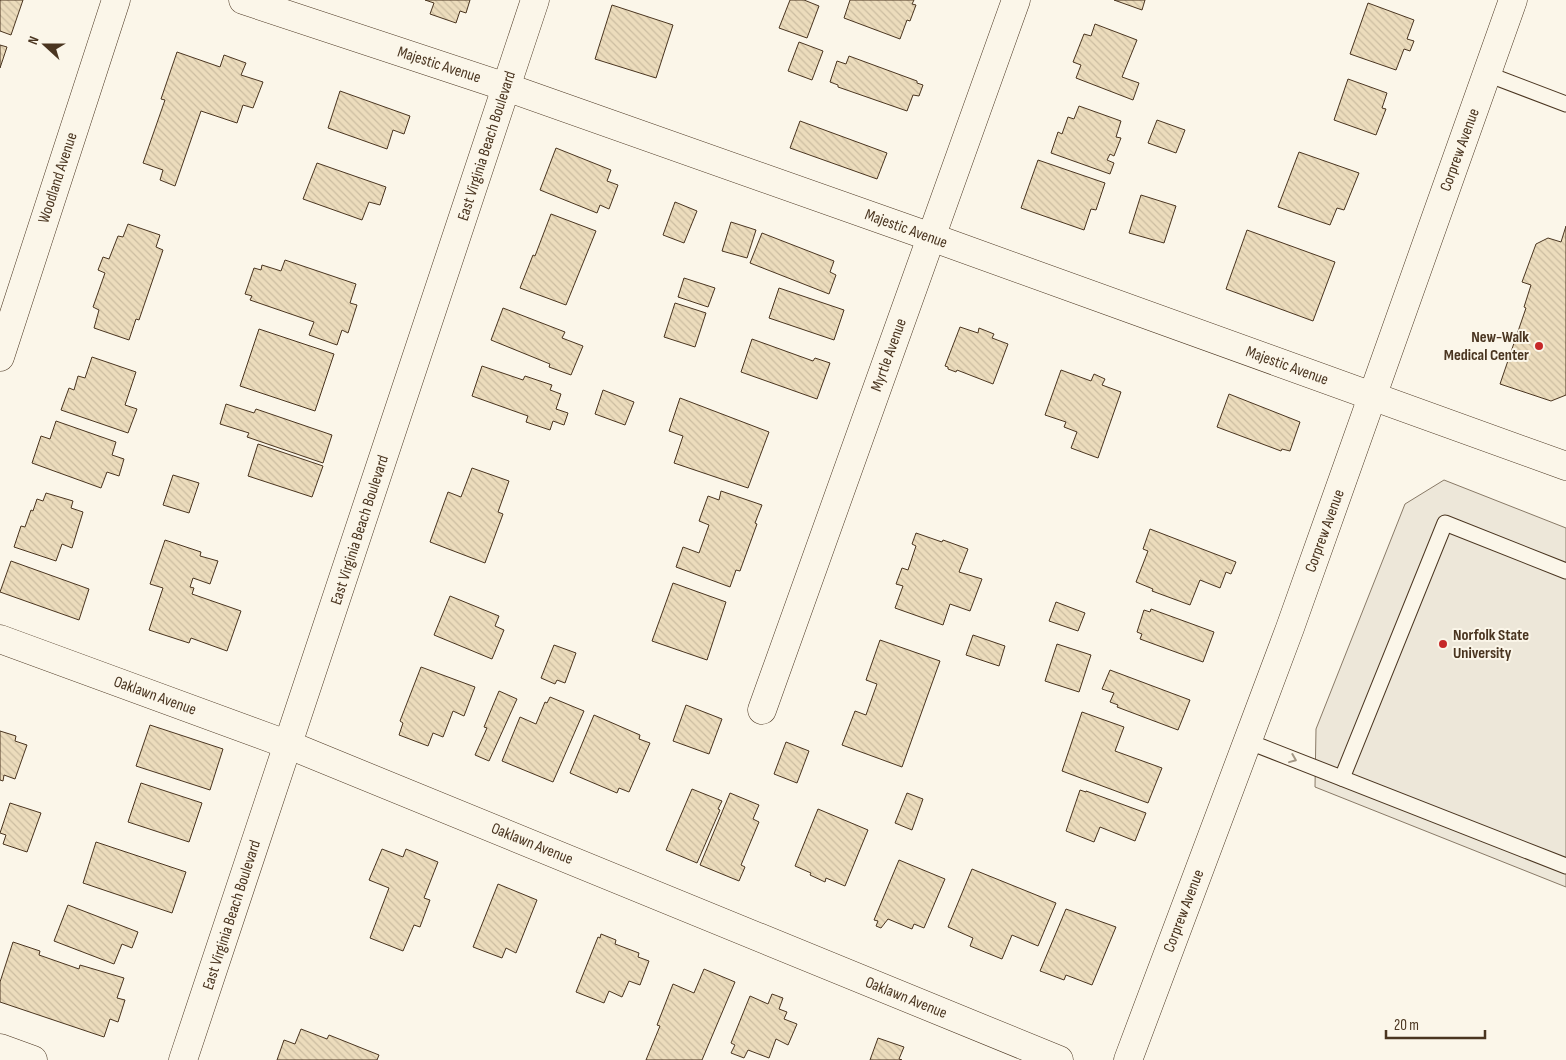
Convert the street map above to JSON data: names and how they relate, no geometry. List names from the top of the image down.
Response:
{
  "streets": {
    "street": [
      "Majestic Avenue",
      "East Virginia Beach Boulevard",
      "Corprew Avenue",
      "Woodland Avenue",
      "Myrtle Avenue",
      "Oaklawn Avenue"
    ]
  },
  "crossings": [
    ["Majestic Avenue", "East Virginia Beach Boulevard"],
    ["Majestic Avenue", "Corprew Avenue"],
    ["Majestic Avenue", "Myrtle Avenue"],
    ["East Virginia Beach Boulevard", "Oaklawn Avenue"]
  ],
  "places": ["New-Walk Medical Center", "Norfolk State University"],
  "scale_bar": "20 m",
  "north": "left"
}
